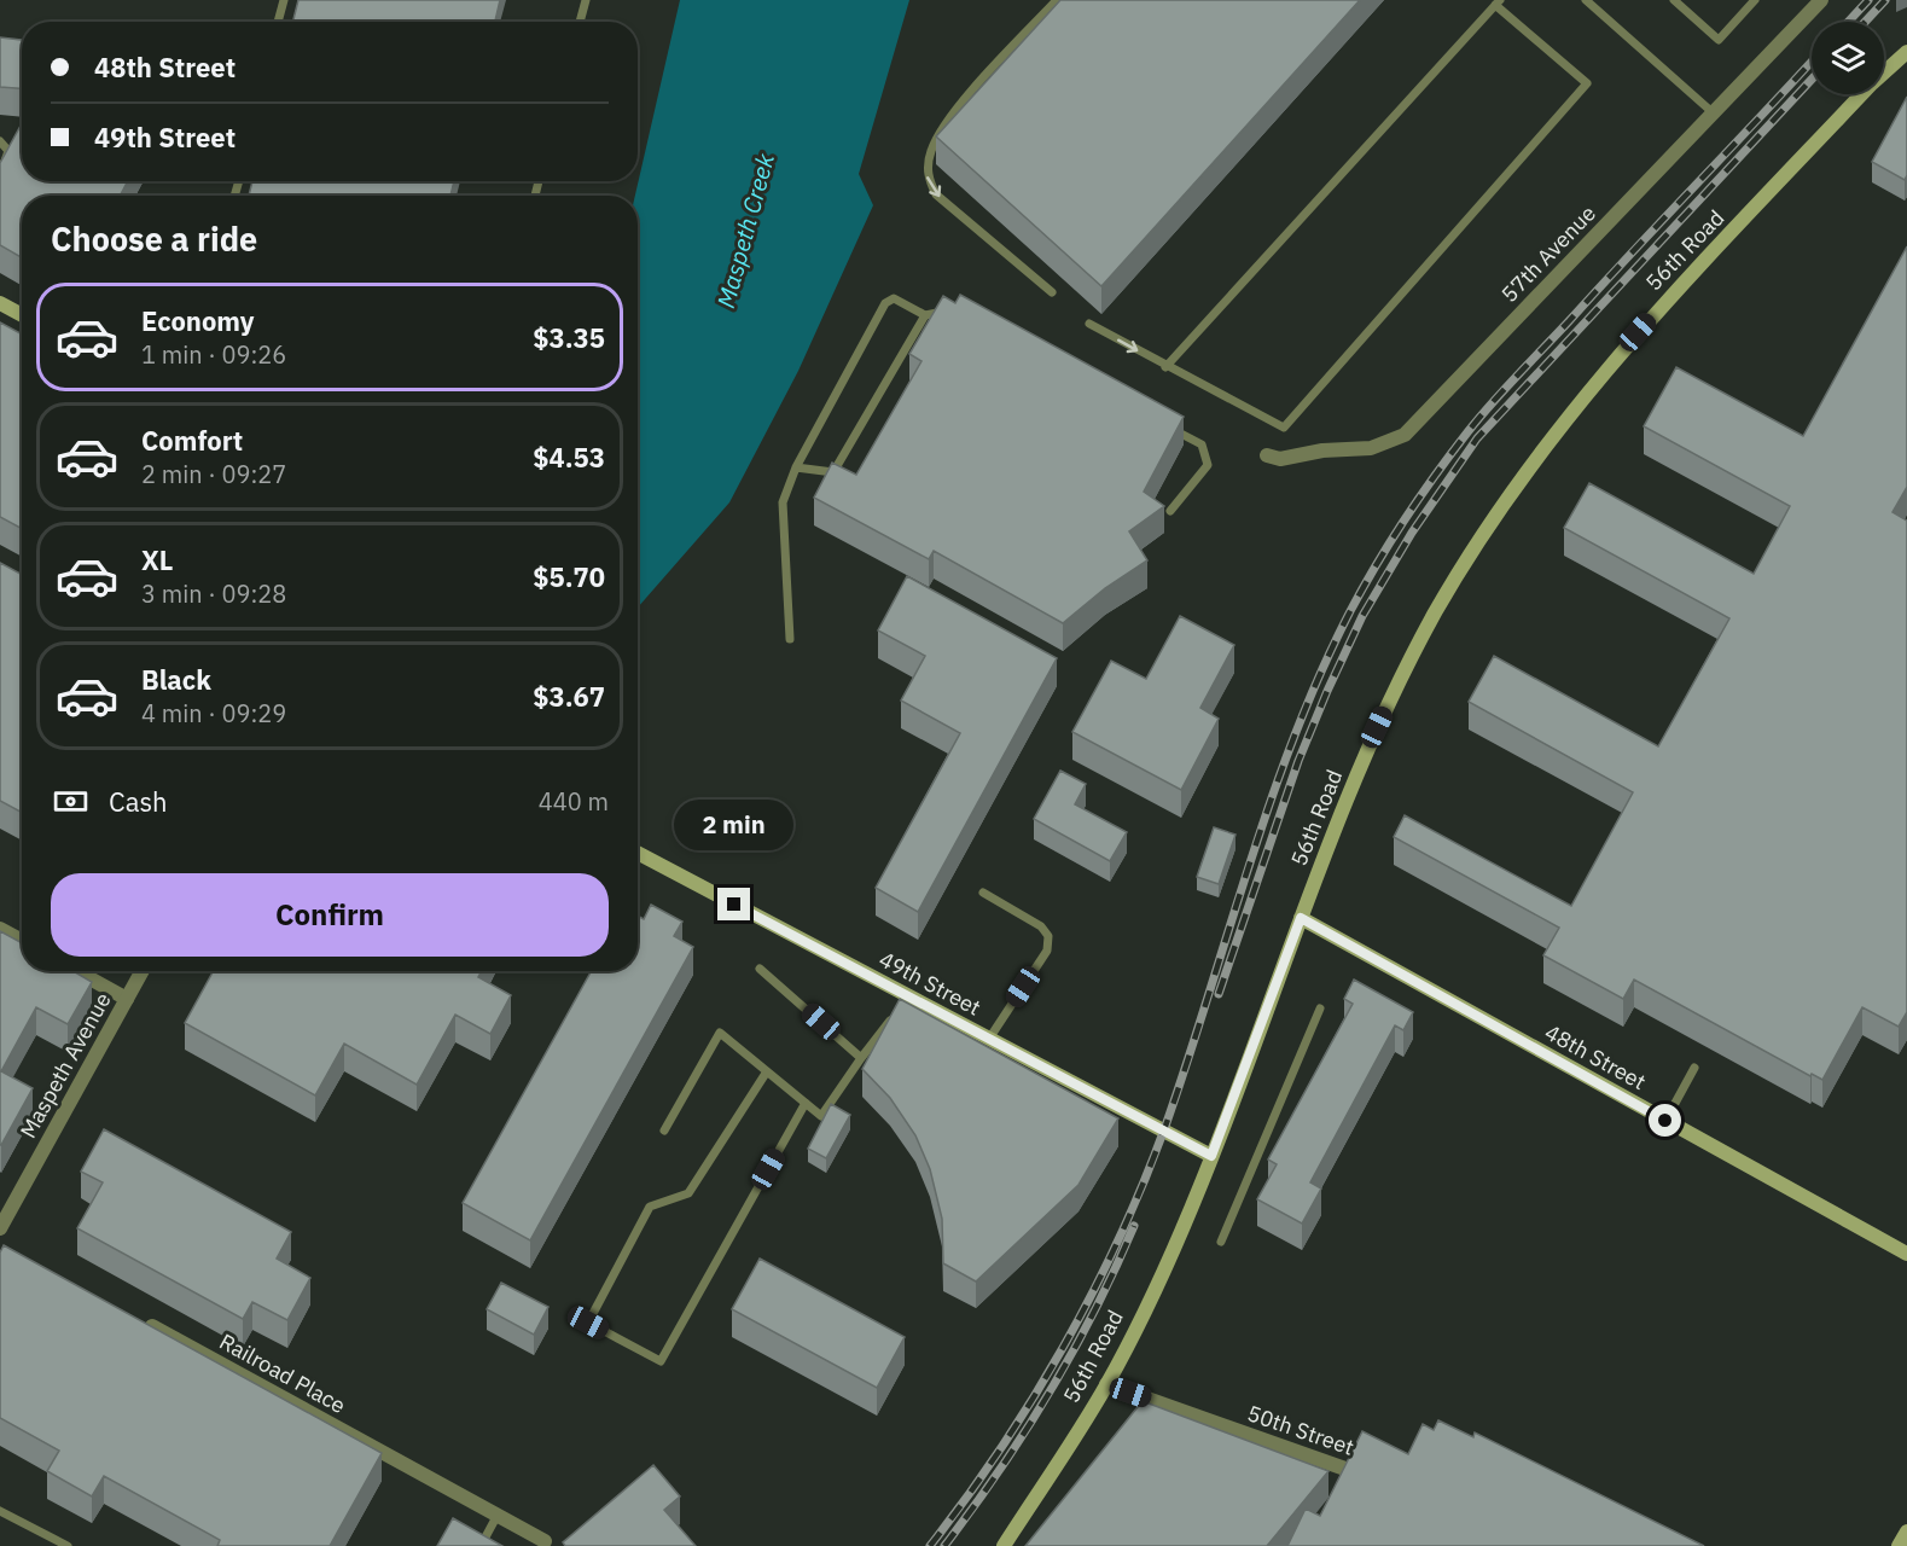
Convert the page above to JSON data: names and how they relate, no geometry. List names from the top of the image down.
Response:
{
  "streets": {
    "main road": ["56th Road", "49th Street", "48th Street"],
    "street": [
      "57th Avenue",
      "Maspeth Avenue",
      "Railroad Place",
      "50th Street"
    ]
  },
  "crossings": [
    ["56th Road", "49th Street"],
    ["56th Road", "48th Street"],
    ["56th Road", "50th Street"]
  ],
  "water": ["Maspeth Creek"],
  "page": {
    "banner": ["48th Street", "49th Street"],
    "heading": "Choose a ride",
    "list": [
      {
        "name": "Economy",
        "note": "1 min · 09:26",
        "value": "$3.35"
      },
      {
        "name": "Comfort",
        "note": "2 min · 09:27",
        "value": "$4.53"
      },
      {
        "name": "XL",
        "note": "3 min · 09:28",
        "value": "$5.70"
      },
      {
        "name": "Black",
        "note": "4 min · 09:29",
        "value": "$3.67"
      }
    ],
    "pay": ["Cash", "440 m"],
    "bubble": "2 min",
    "buttons": "Confirm"
  }
}
